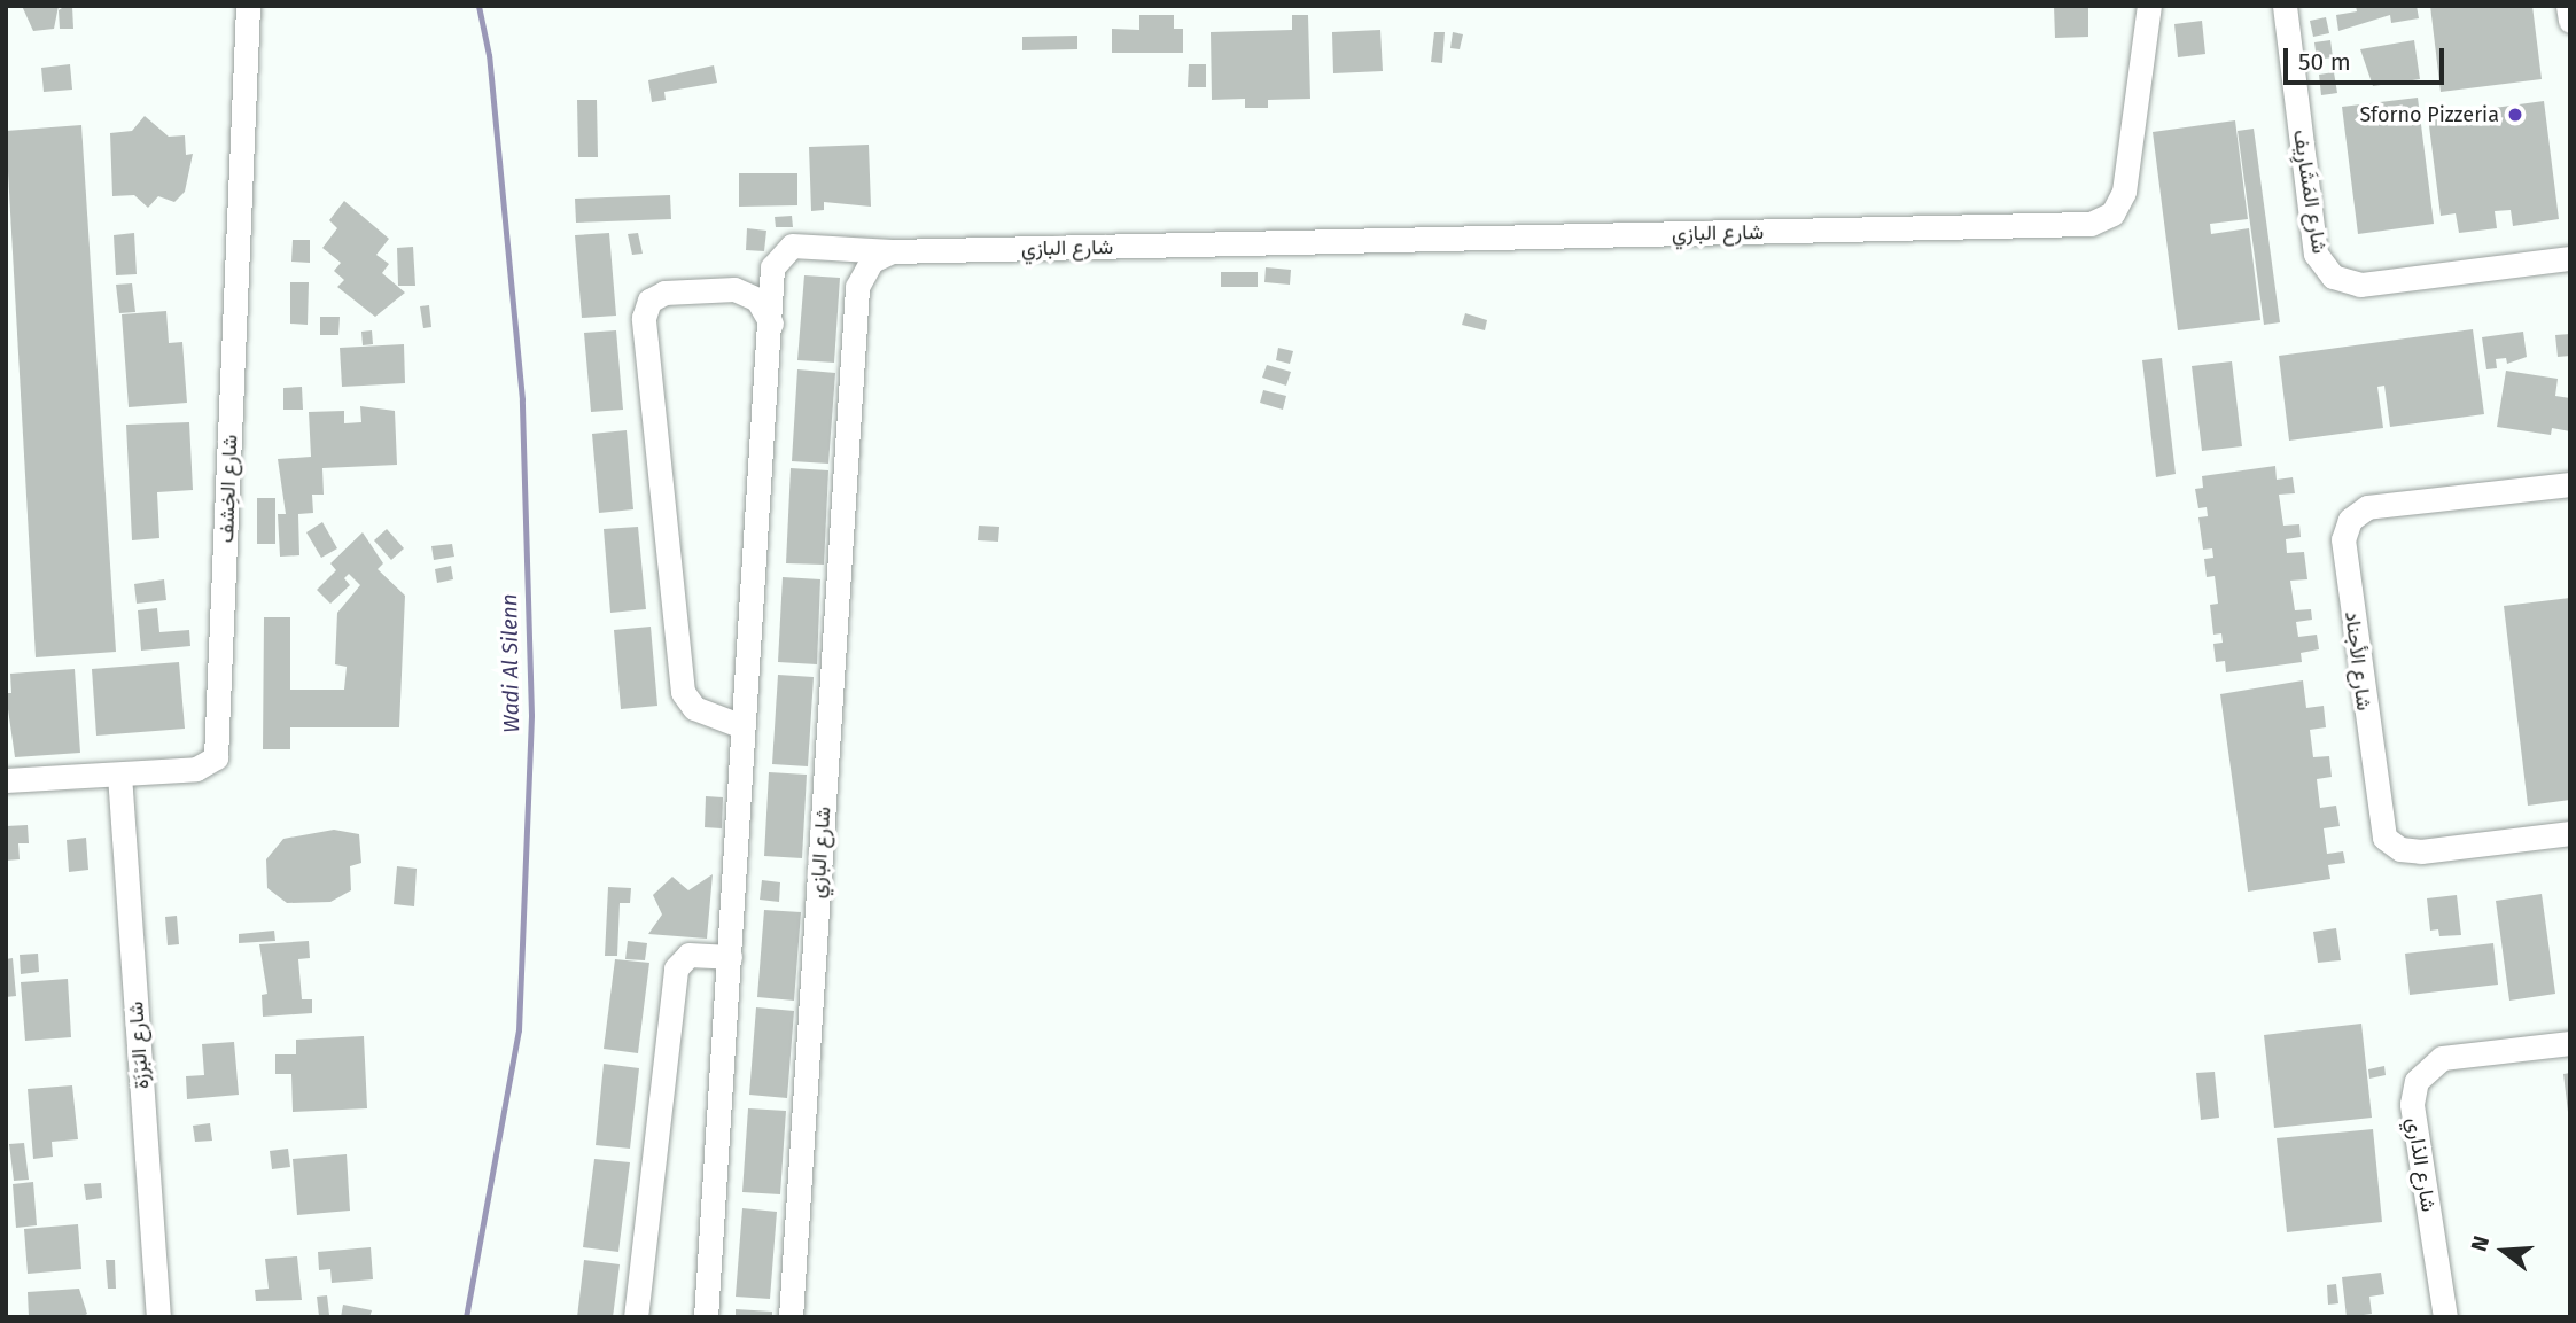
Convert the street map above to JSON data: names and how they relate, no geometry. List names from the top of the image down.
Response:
{
  "streets": {
    "street": [
      "شارع المَشَارِيف",
      "شارع البازي",
      "شارع الخِشف",
      "شارع الأجناد",
      "شارع البَرْزَة",
      "شارع الذاري"
    ]
  },
  "crossings": [
    ["شارع الخِشف", "شارع البَرْزَة"]
  ],
  "water": ["Wadi Al Silenn"],
  "places": ["Sforno Pizzeria"],
  "scale_bar": "50 m",
  "north": "left"
}
